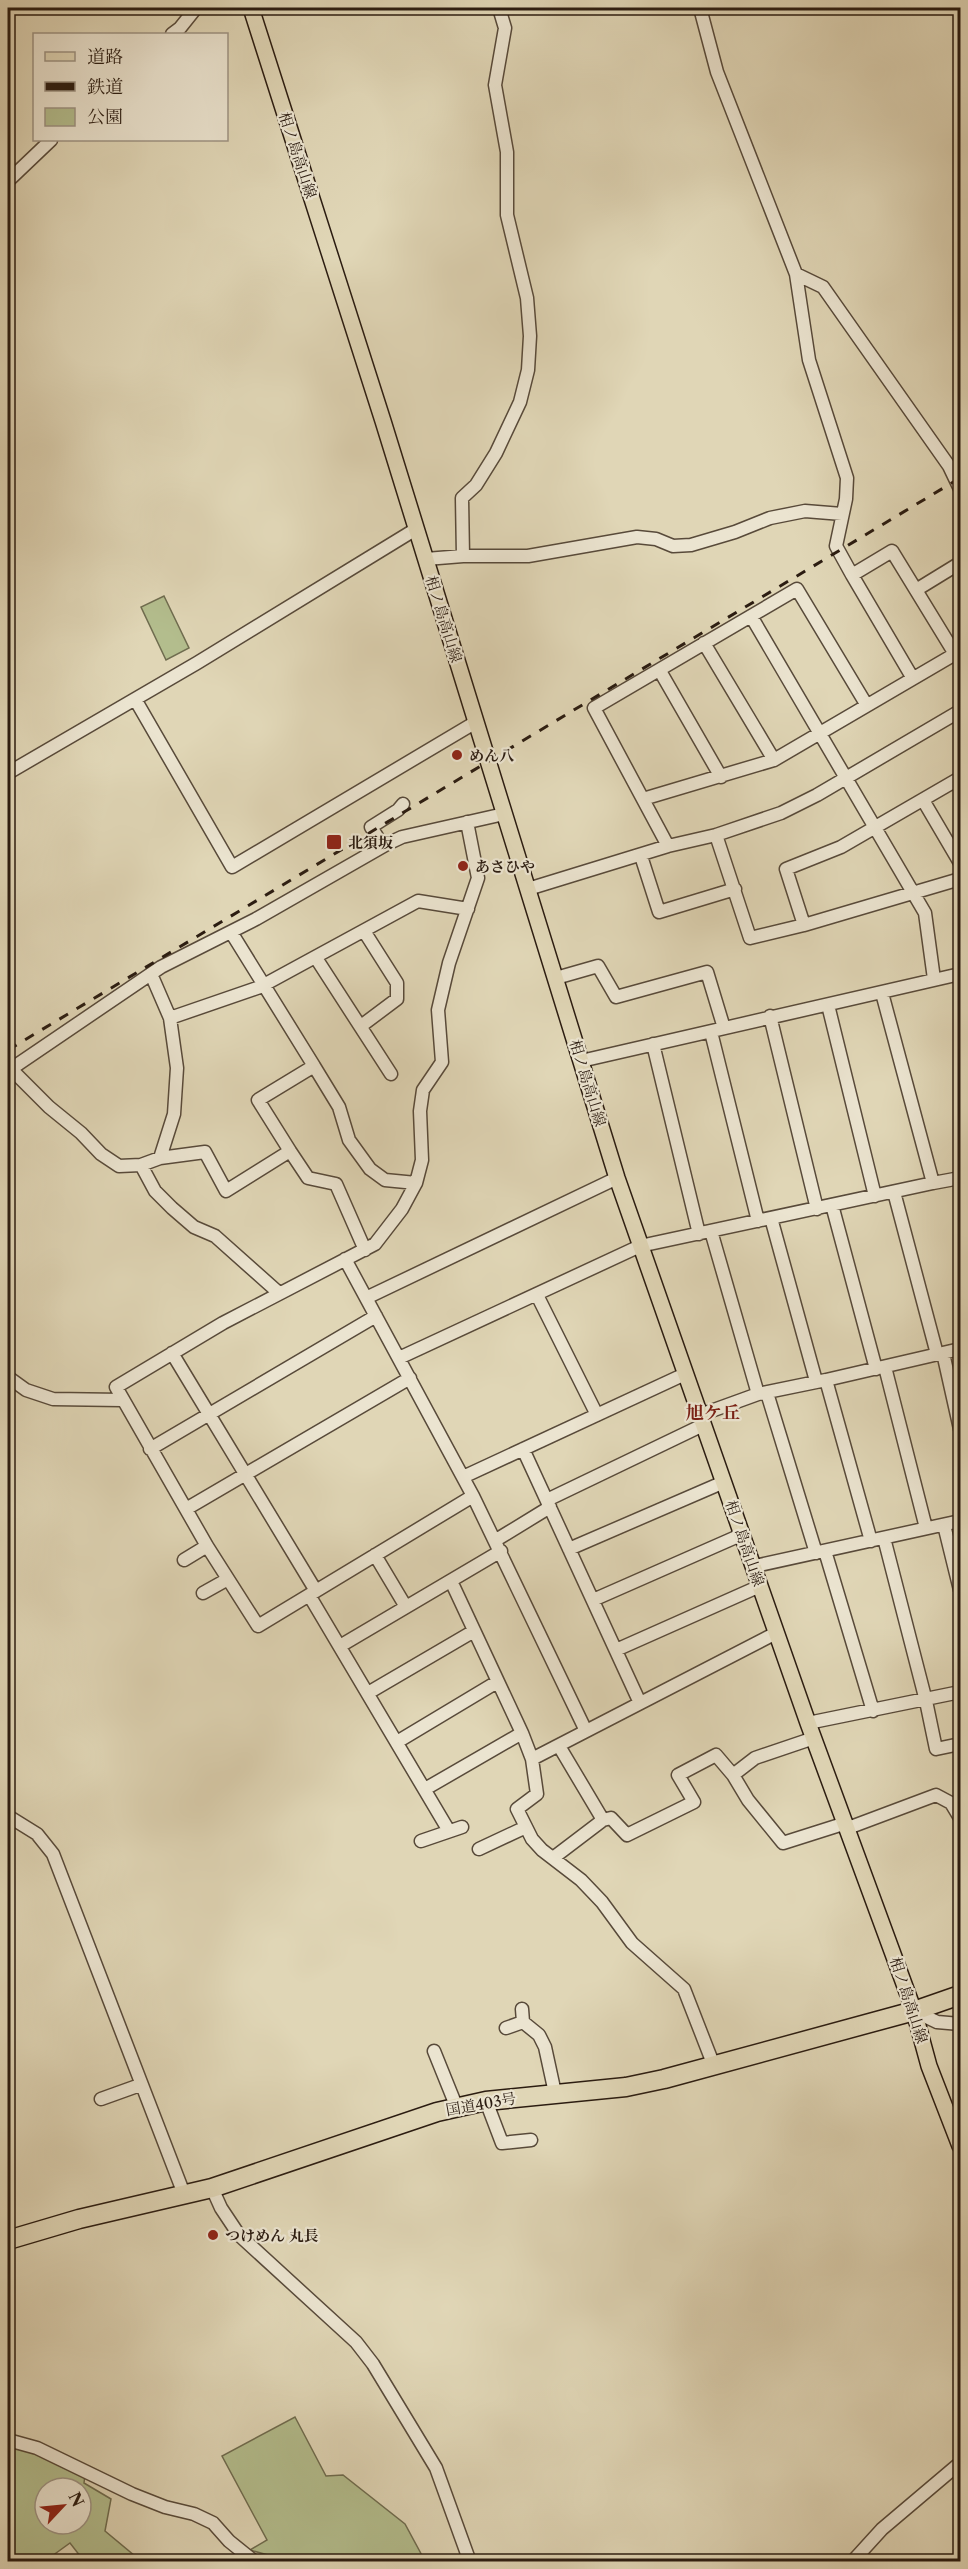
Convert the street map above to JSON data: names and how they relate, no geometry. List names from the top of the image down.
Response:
{
  "streets": {
    "highway": ["国道403号"],
    "main road": ["相ノ島高山線"]
  },
  "crossings": [
    ["相ノ島高山線", "国道403号"]
  ],
  "districts": ["旭ケ丘"],
  "places": {
    "other": ["めん八", "あさひや", "つけめん 丸長"],
    "transit": ["北須坂"]
  },
  "legend": ["道路", "鉄道", "公園"],
  "north": "top right"
}
